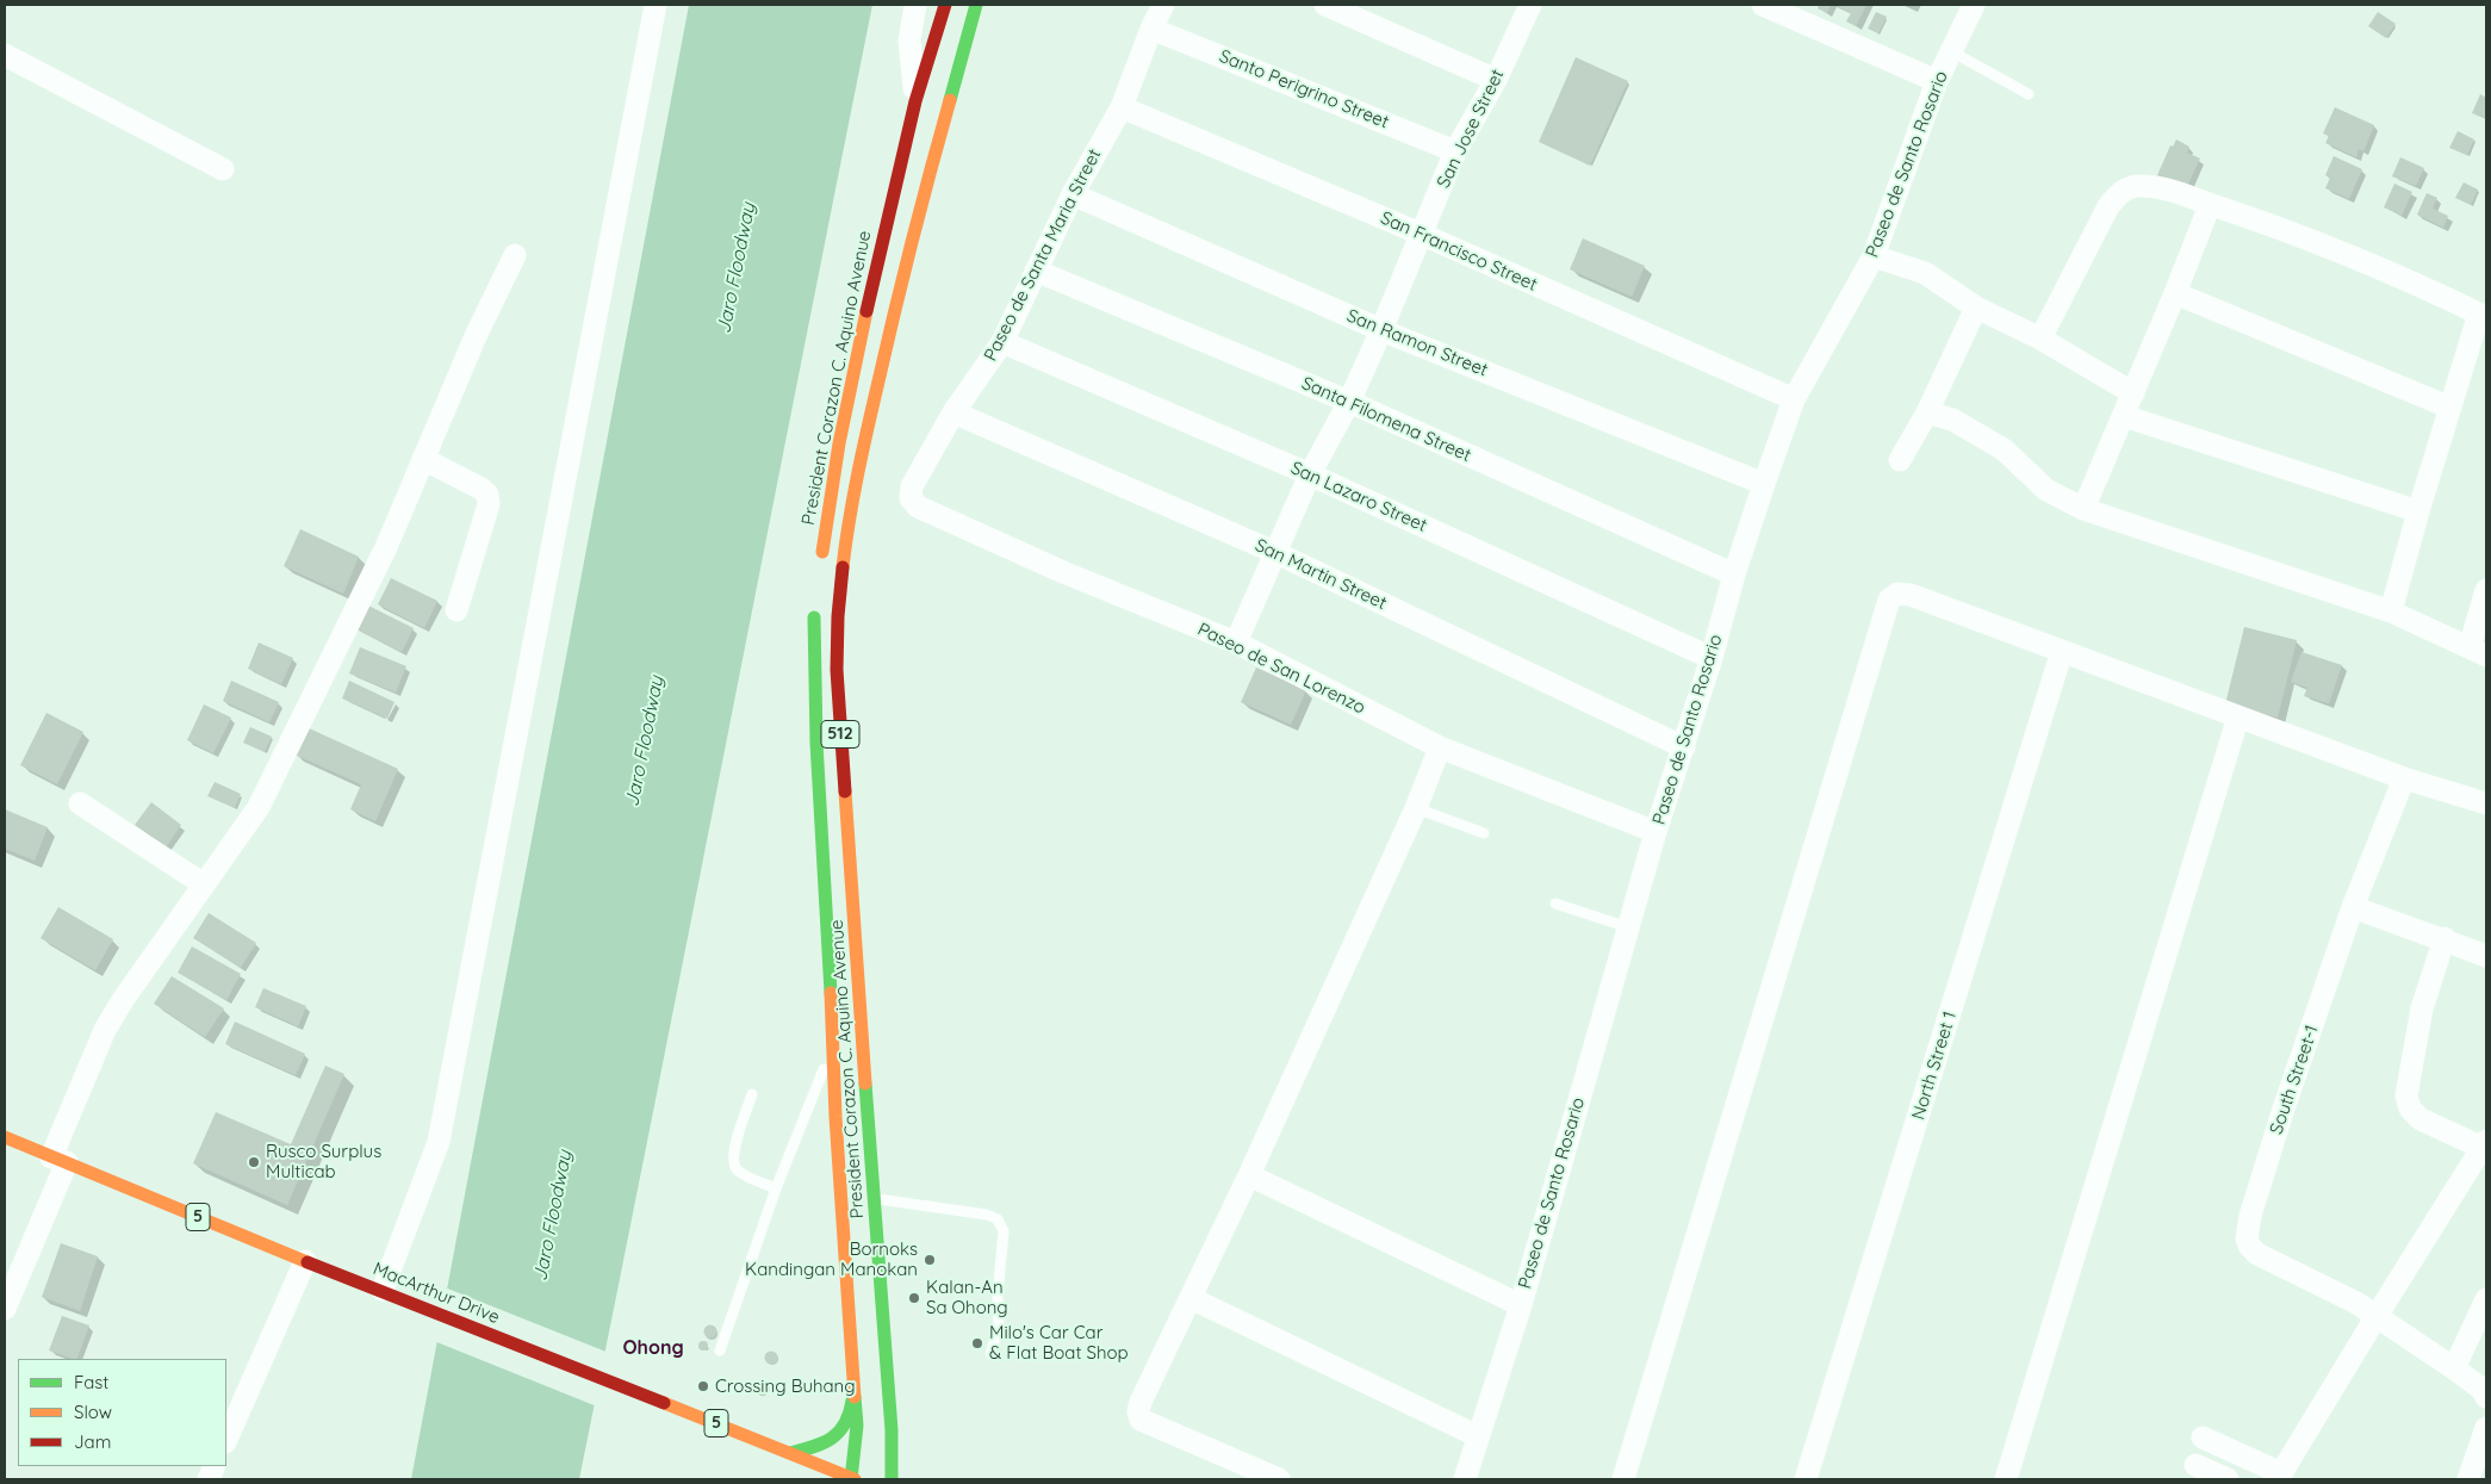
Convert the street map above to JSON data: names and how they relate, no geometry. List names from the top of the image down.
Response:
{
  "streets": {
    "main road": [
      "President Corazon C. Aquino Avenue",
      "512",
      "5",
      "MacArthur Drive"
    ],
    "street": [
      "Santo Perigrino Street",
      "San Jose Street",
      "Paseo de Santo Rosario",
      "San Francisco Street",
      "Paseo de Santa Maria Street",
      "San Ramon Street",
      "Santa Filomena Street",
      "San Lazaro Street",
      "San Martin Street",
      "Paseo de San Lorenzo",
      "North Street 1",
      "South Street-1"
    ]
  },
  "crossings": [
    ["Santo Perigrino Street", "San Jose Street"],
    ["Santo Perigrino Street", "Paseo de Santa Maria Street"],
    ["San Jose Street", "San Francisco Street"],
    ["San Jose Street", "San Ramon Street"],
    ["San Jose Street", "Santa Filomena Street"],
    ["San Jose Street", "San Lazaro Street"],
    ["San Jose Street", "San Martin Street"],
    ["San Jose Street", "Paseo de San Lorenzo"],
    ["Paseo de Santo Rosario", "San Francisco Street"],
    ["Paseo de Santo Rosario", "San Ramon Street"],
    ["Paseo de Santo Rosario", "Santa Filomena Street"],
    ["Paseo de Santo Rosario", "San Lazaro Street"],
    ["Paseo de Santo Rosario", "San Martin Street"],
    ["Paseo de Santo Rosario", "Paseo de San Lorenzo"],
    ["San Francisco Street", "Paseo de Santa Maria Street"],
    ["Paseo de Santa Maria Street", "San Ramon Street"],
    ["Paseo de Santa Maria Street", "Santa Filomena Street"],
    ["Paseo de Santa Maria Street", "San Lazaro Street"],
    ["Paseo de Santa Maria Street", "San Martin Street"],
    ["Paseo de Santa Maria Street", "Paseo de San Lorenzo"],
    ["President Corazon C. Aquino Avenue", "MacArthur Drive"]
  ],
  "districts": ["Ohong"],
  "water": ["Jaro Floodway"],
  "places": [
    "Rusco Surplus Multicab",
    "Bornoks Kandingan Manokan",
    "Kalan-An Sa Ohong",
    "Milo's Car Car & Flat Boat Shop",
    "Crossing Buhang"
  ],
  "legend": ["Fast", "Slow", "Jam"]
}
